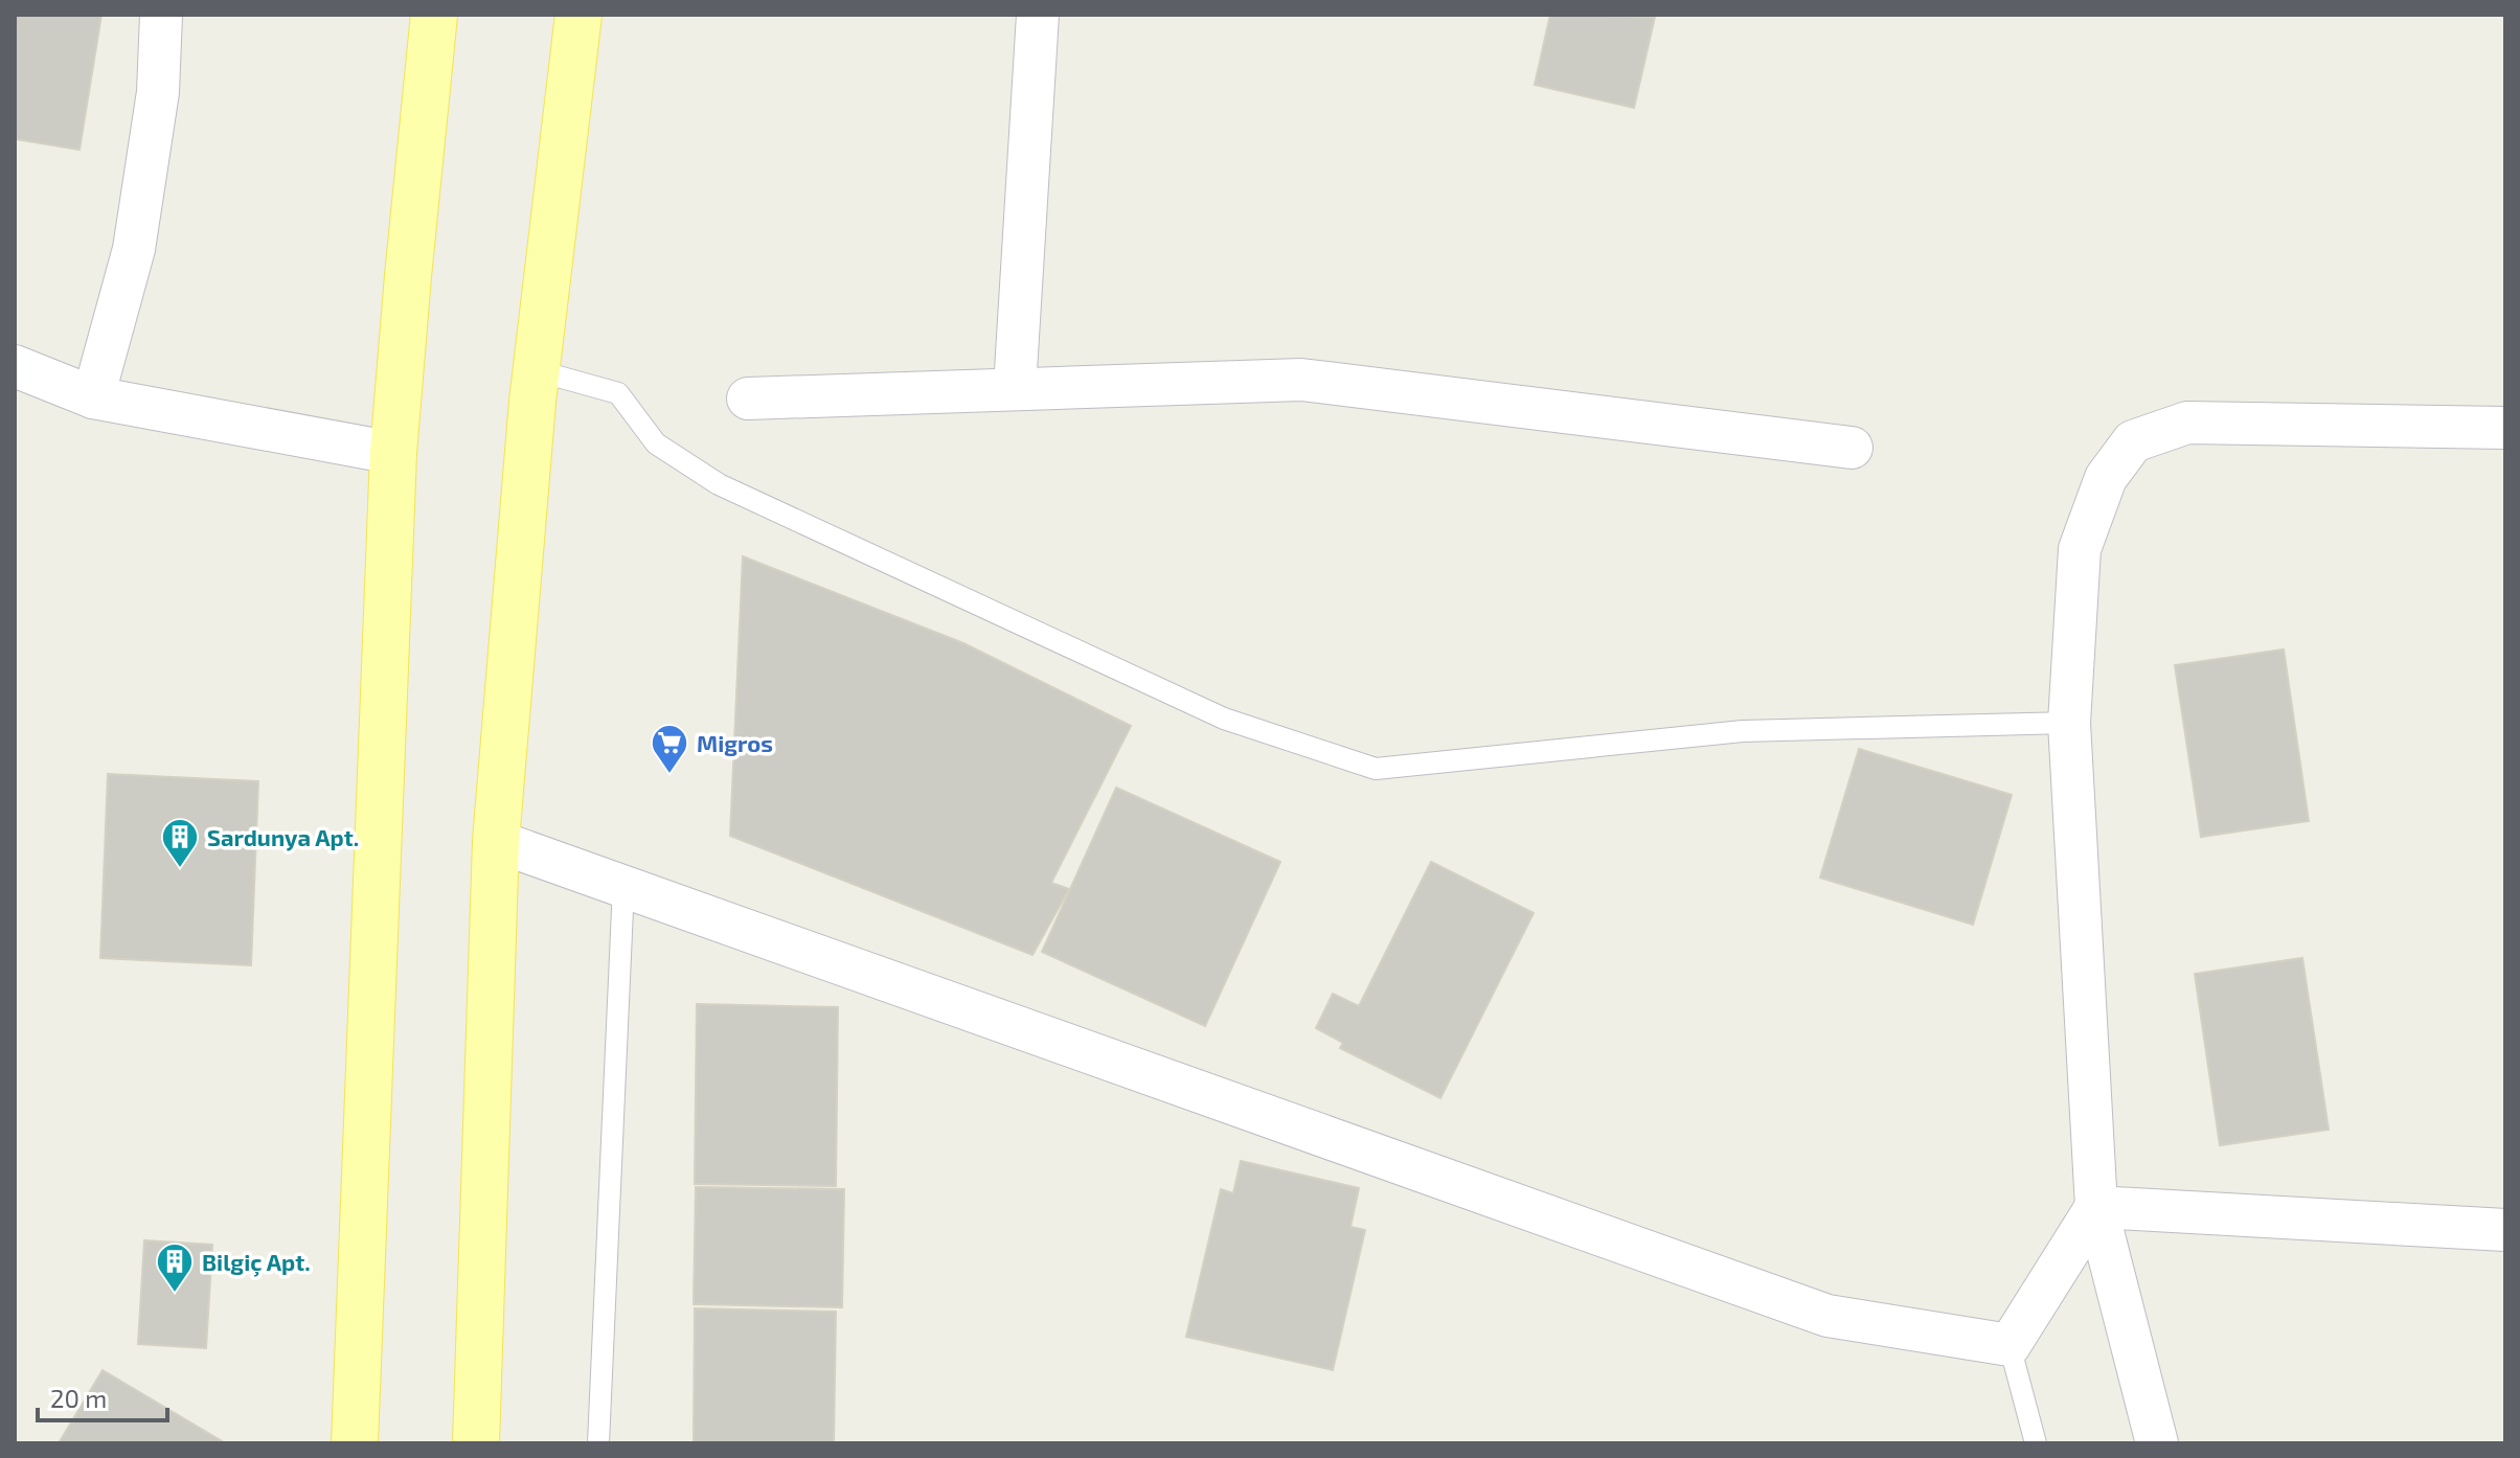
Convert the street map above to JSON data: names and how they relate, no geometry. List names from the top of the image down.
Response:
{
  "places": {
    "supermarket": ["Migros"],
    "building": ["Sardunya Apt.", "Bilgiç Apt."]
  },
  "scale_bar": "20 m"
}
